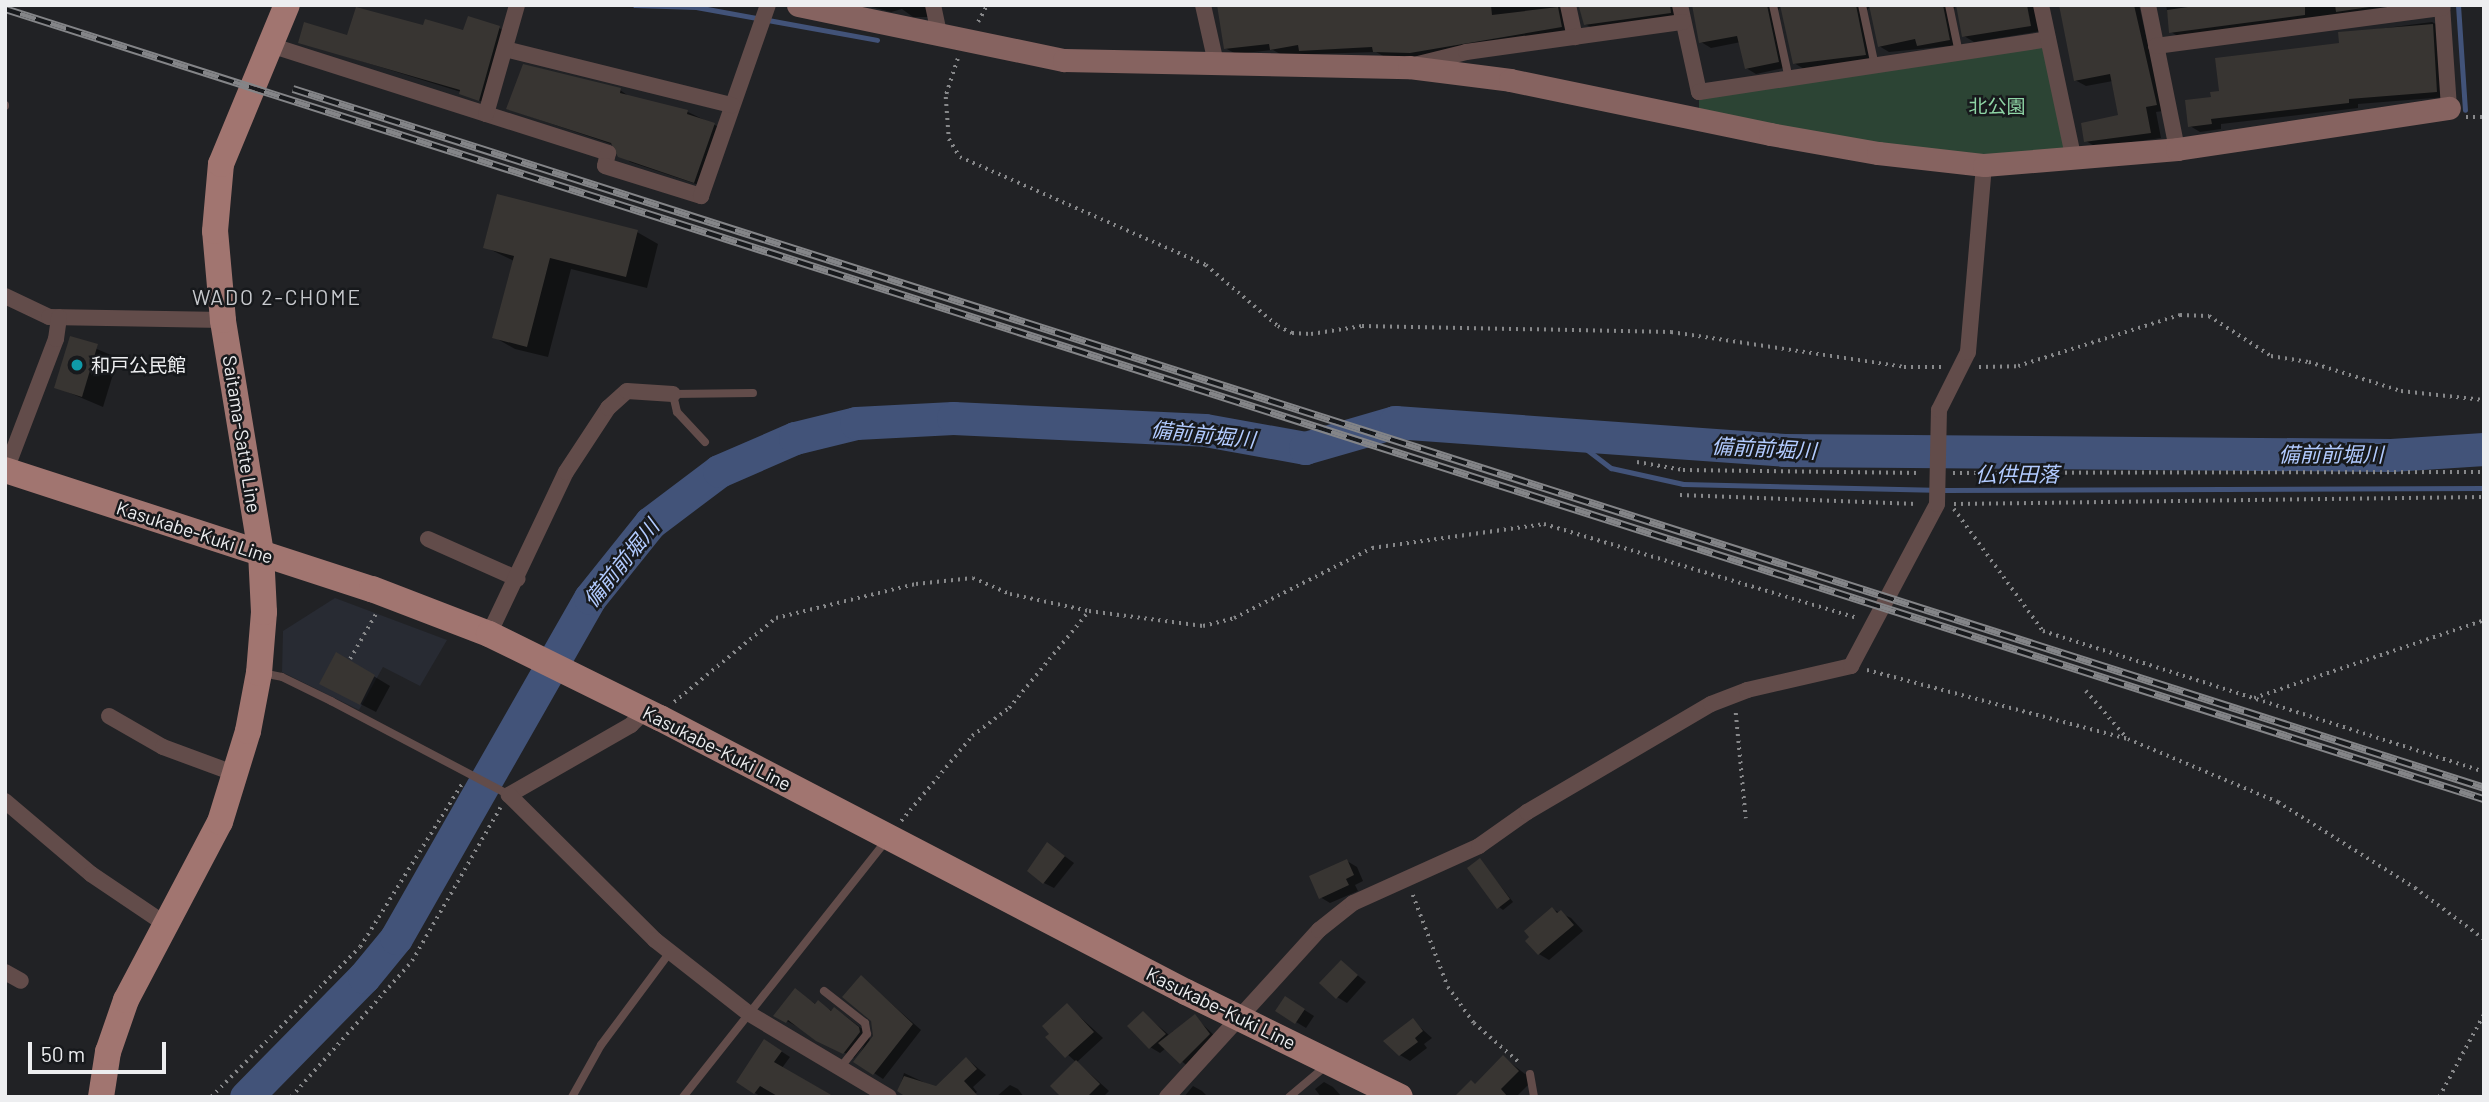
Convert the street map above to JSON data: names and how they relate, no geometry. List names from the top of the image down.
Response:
{
  "streets": {
    "main road": ["Saitama-Satte Line", "Kasukabe-Kuki Line"]
  },
  "crossings": [
    ["Saitama-Satte Line", "Kasukabe-Kuki Line"]
  ],
  "districts": ["WADO 2-CHOME"],
  "water": ["備前前堀川", "仏供田落"],
  "parks": ["北公園"],
  "places": ["和戸公民館"],
  "scale_bar": "50 m"
}
